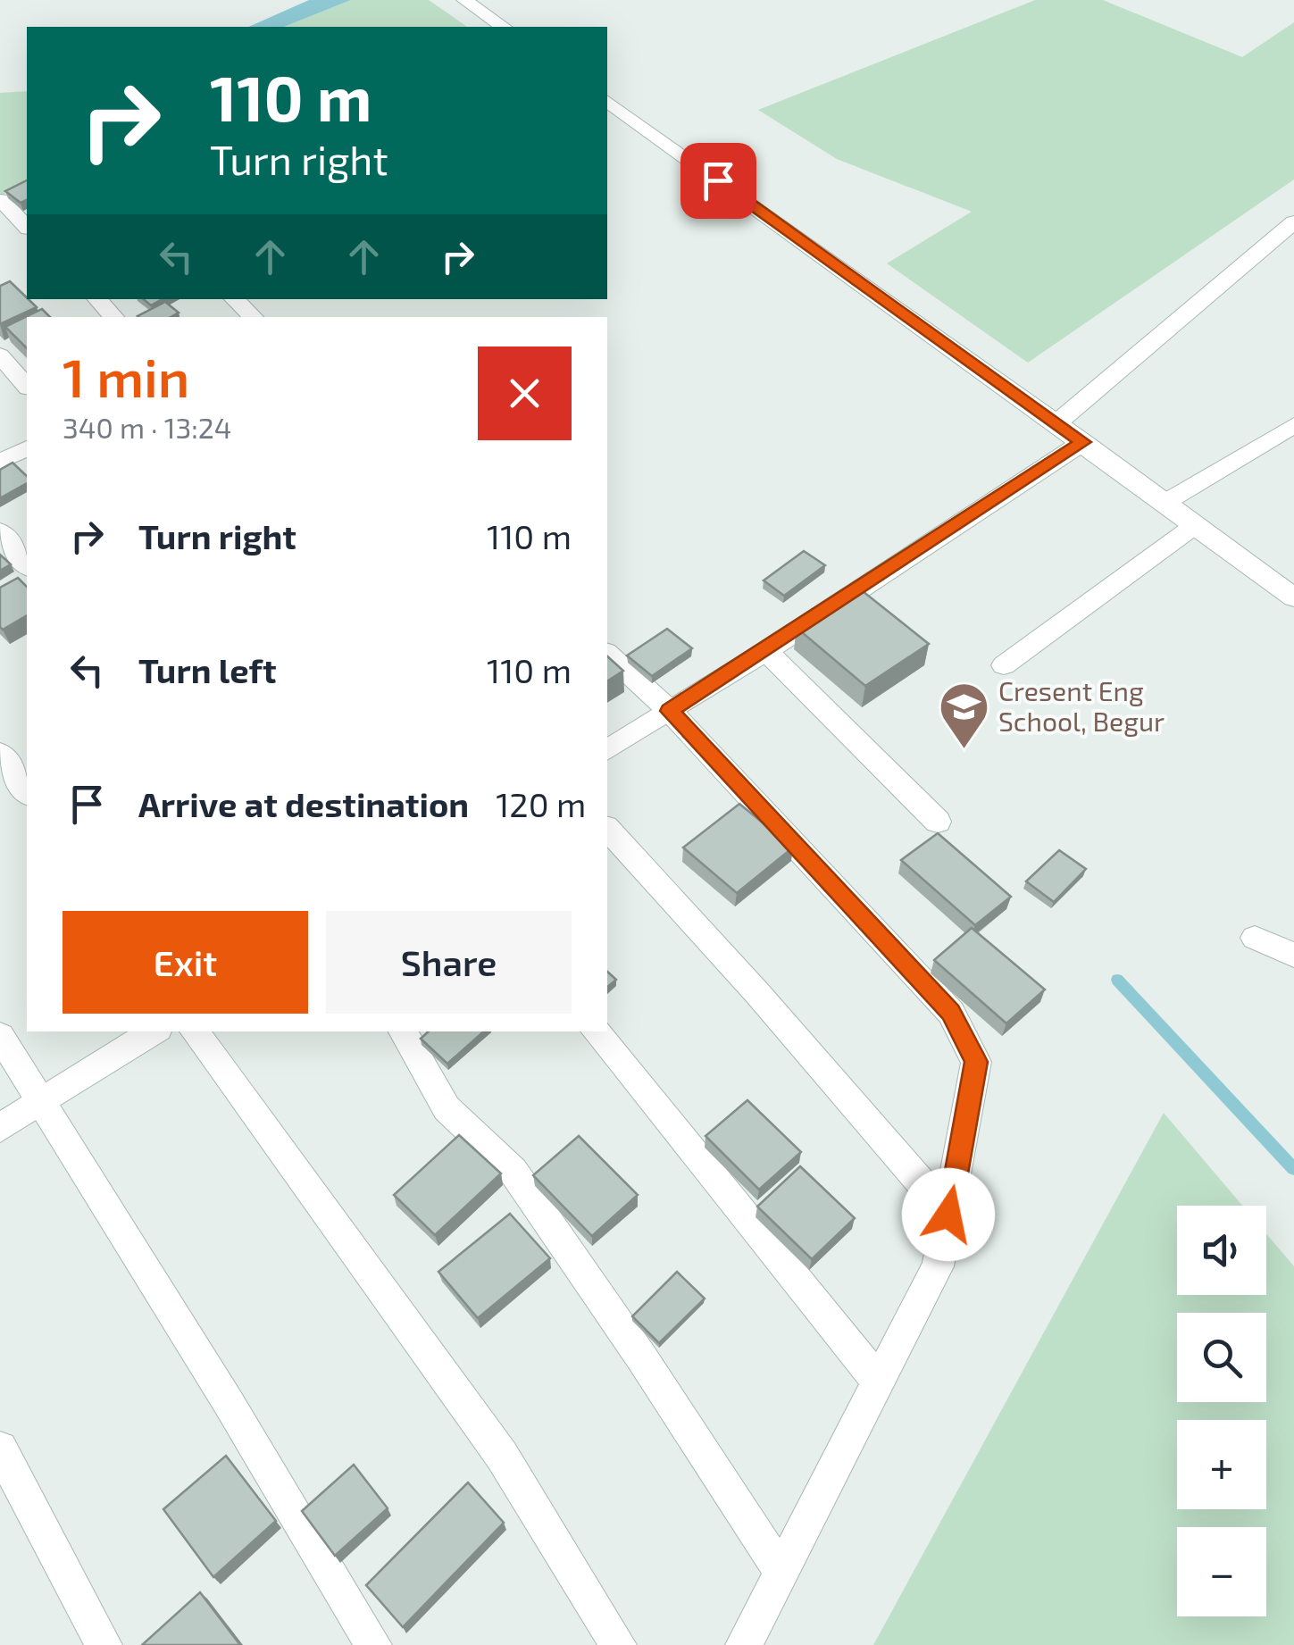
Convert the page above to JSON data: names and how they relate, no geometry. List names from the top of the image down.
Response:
{
  "places": {
    "school or university": ["Cresent Eng School, Begur"]
  },
  "page": {
    "turn": ["110 m", "Turn right"],
    "heading": ["1 min", "340 m · 13:24"],
    "list": [
      {
        "name": "Turn right",
        "value": "110 m"
      },
      {
        "name": "Turn left",
        "value": "110 m"
      },
      {
        "name": "Arrive at destination",
        "value": "120 m"
      }
    ],
    "buttons": ["Exit", "Share"],
    "map_buttons": ["+", "−"]
  }
}
